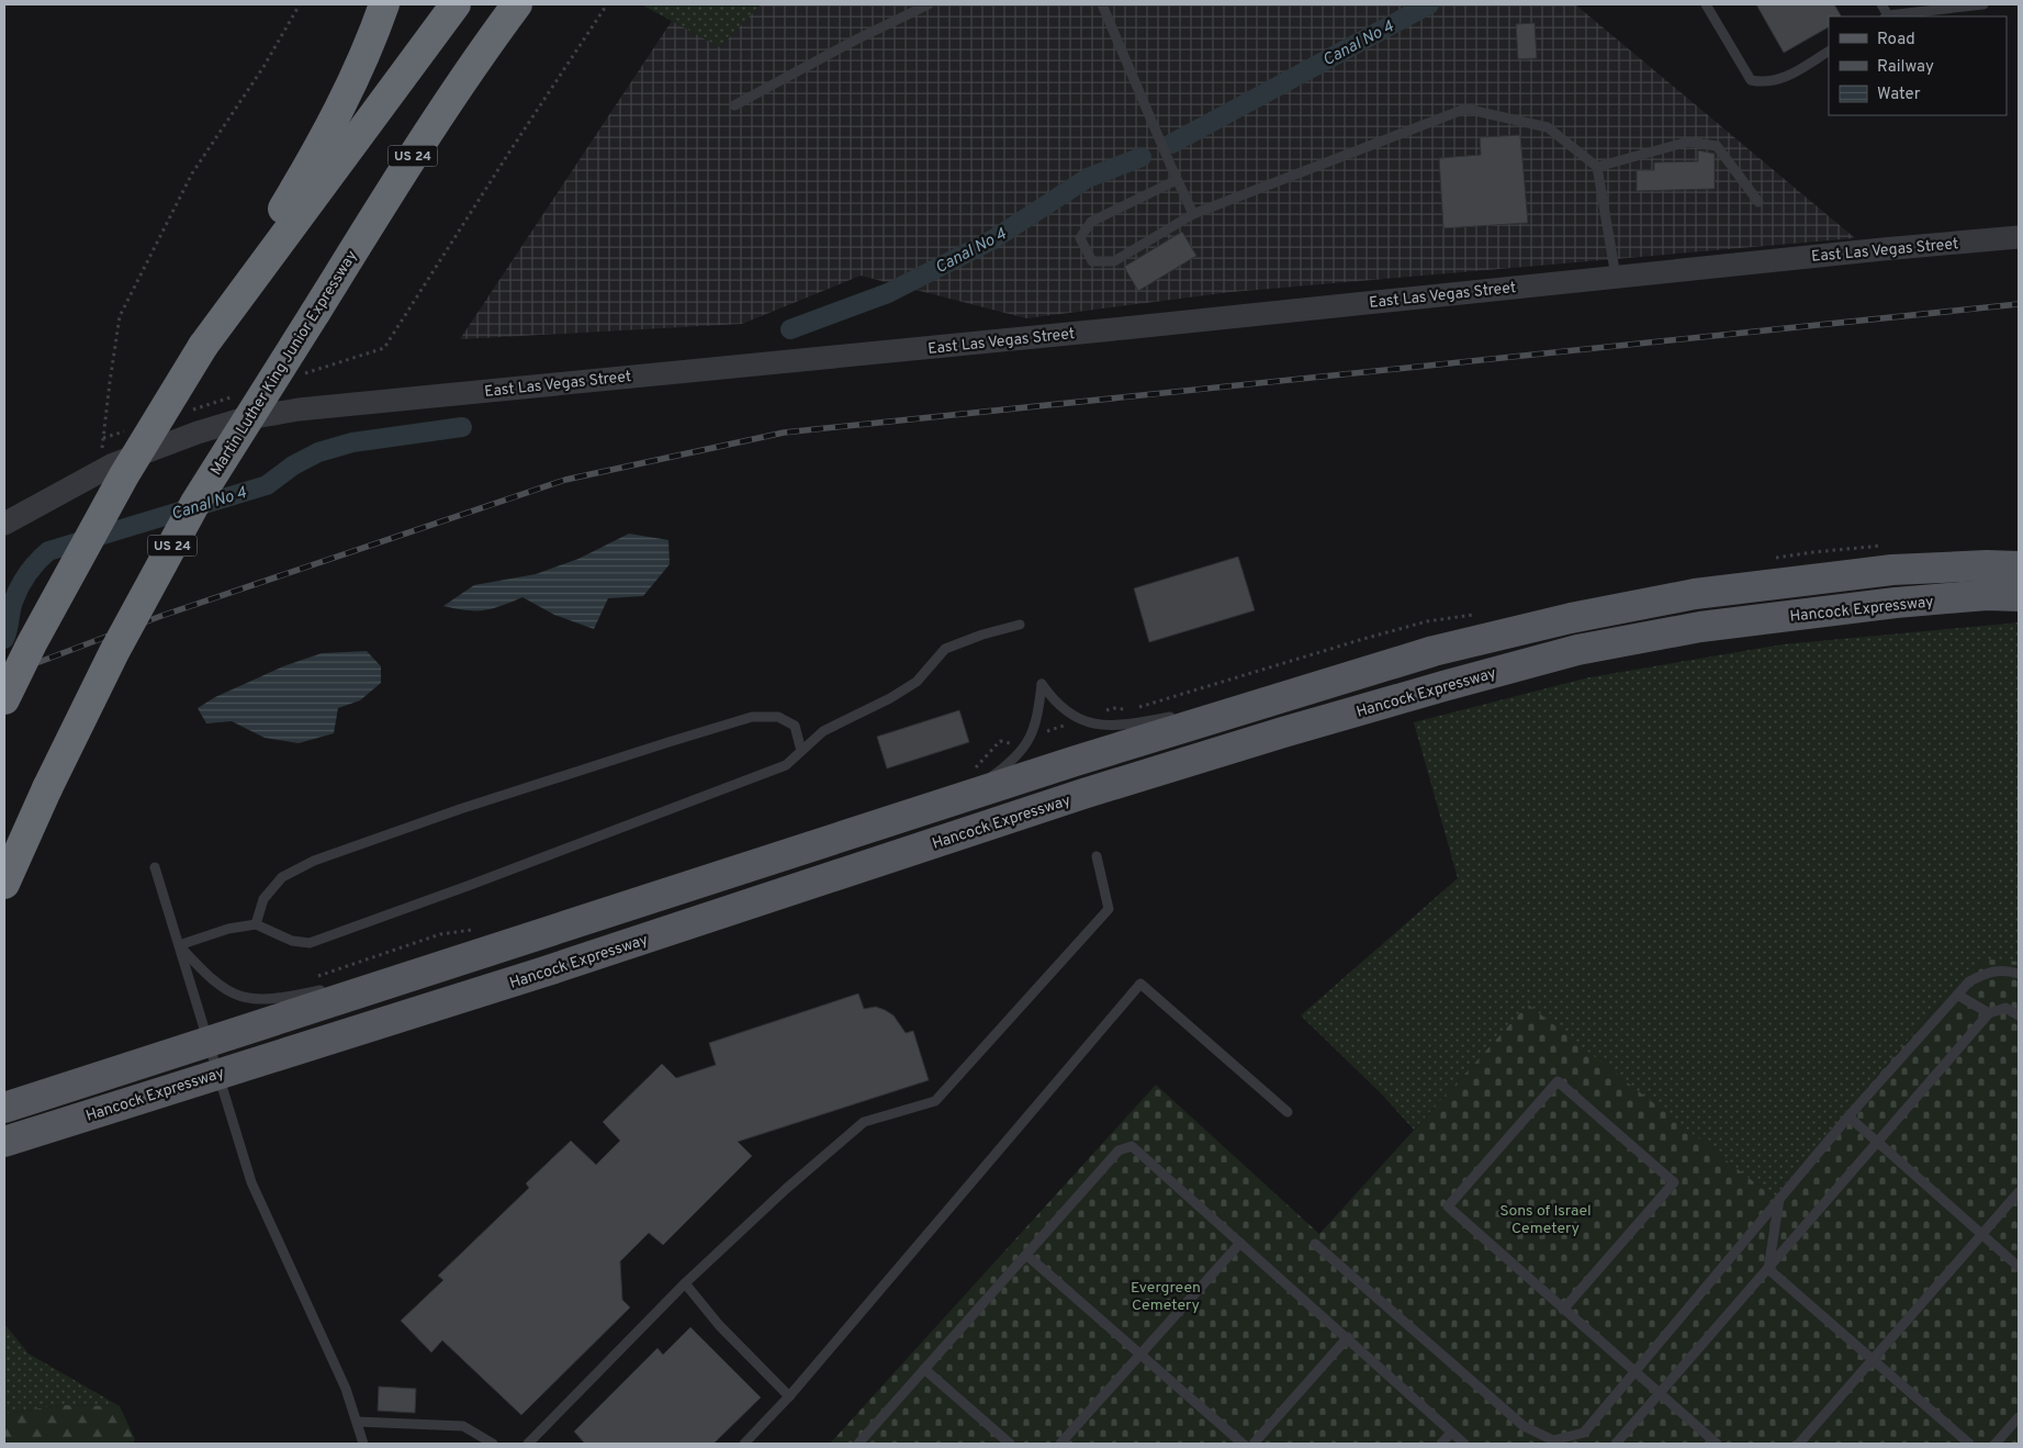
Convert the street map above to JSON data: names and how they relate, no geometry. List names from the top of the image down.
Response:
{
  "streets": {
    "highway": ["US 24", "Martin Luther King Junior Expressway"],
    "main road": ["Hancock Expressway"],
    "street": ["East Las Vegas Street"]
  },
  "water": ["Canal No 4"],
  "parks": ["Sons of Israel Cemetery", "Evergreen Cemetery"],
  "legend": ["Road", "Railway", "Water"]
}
